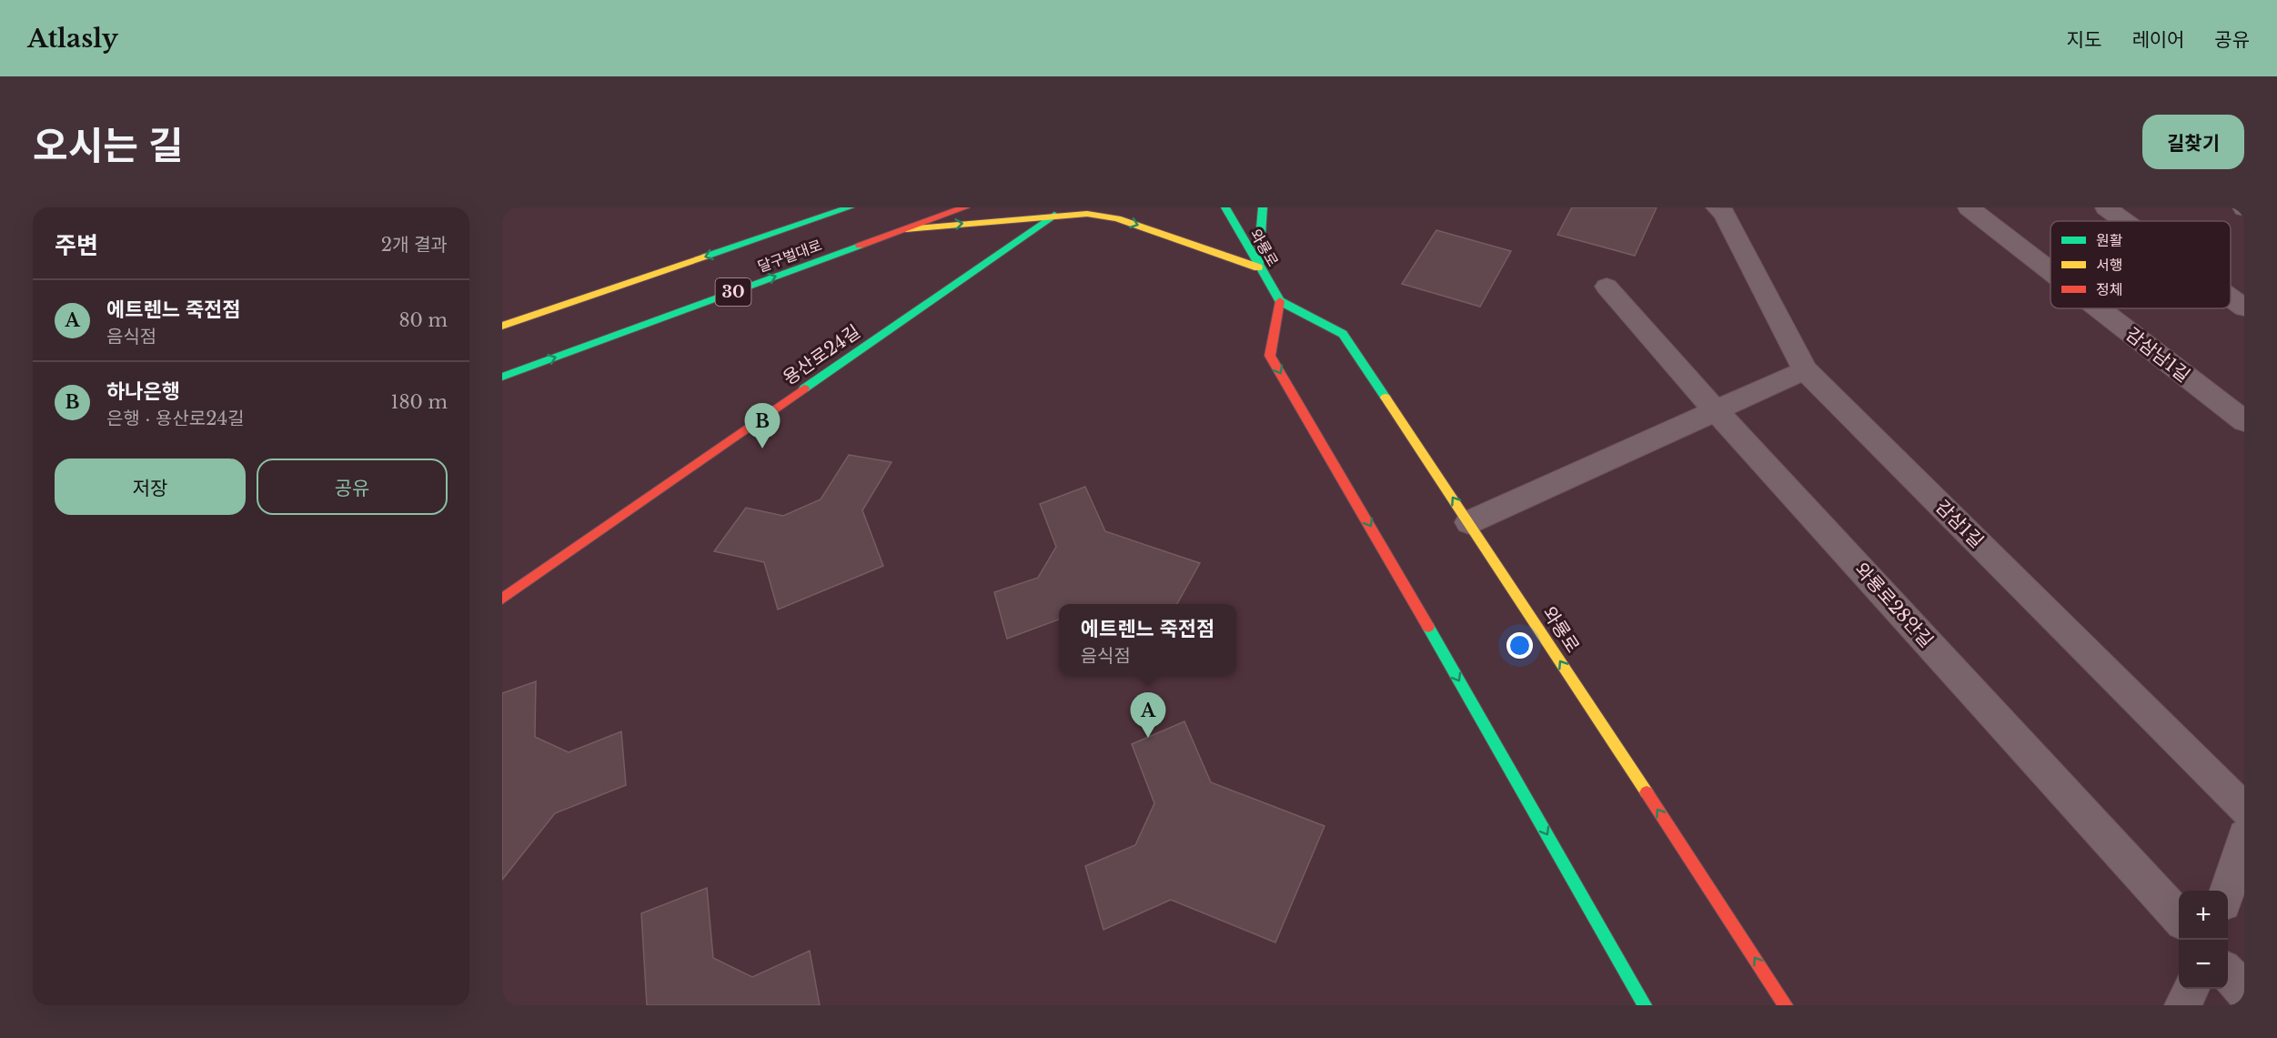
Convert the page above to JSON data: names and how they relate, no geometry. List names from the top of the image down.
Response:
{
  "streets": {
    "main road": [
      "와룡로",
      "달구벌대로",
      "30",
      "용산로24길"
    ],
    "street": ["감삼남1길", "감삼1길", "와룡로28안길"]
  },
  "legend": ["원활", "서행", "정체"],
  "page": {
    "header": "Atlasly",
    "nav": ["지도", "레이어", "공유"],
    "title": "오시는 길",
    "buttons": [
      "길찾기",
      ["저장", "공유"]
    ],
    "heading": ["주변", "2개 결과"],
    "list": [
      {
        "mark": "A",
        "name": "에트렌느 죽전점",
        "note": "음식점",
        "value": "80 m"
      },
      {
        "mark": "B",
        "name": "하나은행",
        "note": "은행 · 용산로24길",
        "value": "180 m"
      }
    ],
    "pins": ["B", "A"],
    "popup": ["에트렌느 죽전점", "음식점"],
    "map_buttons": ["+", "−"]
  }
}
